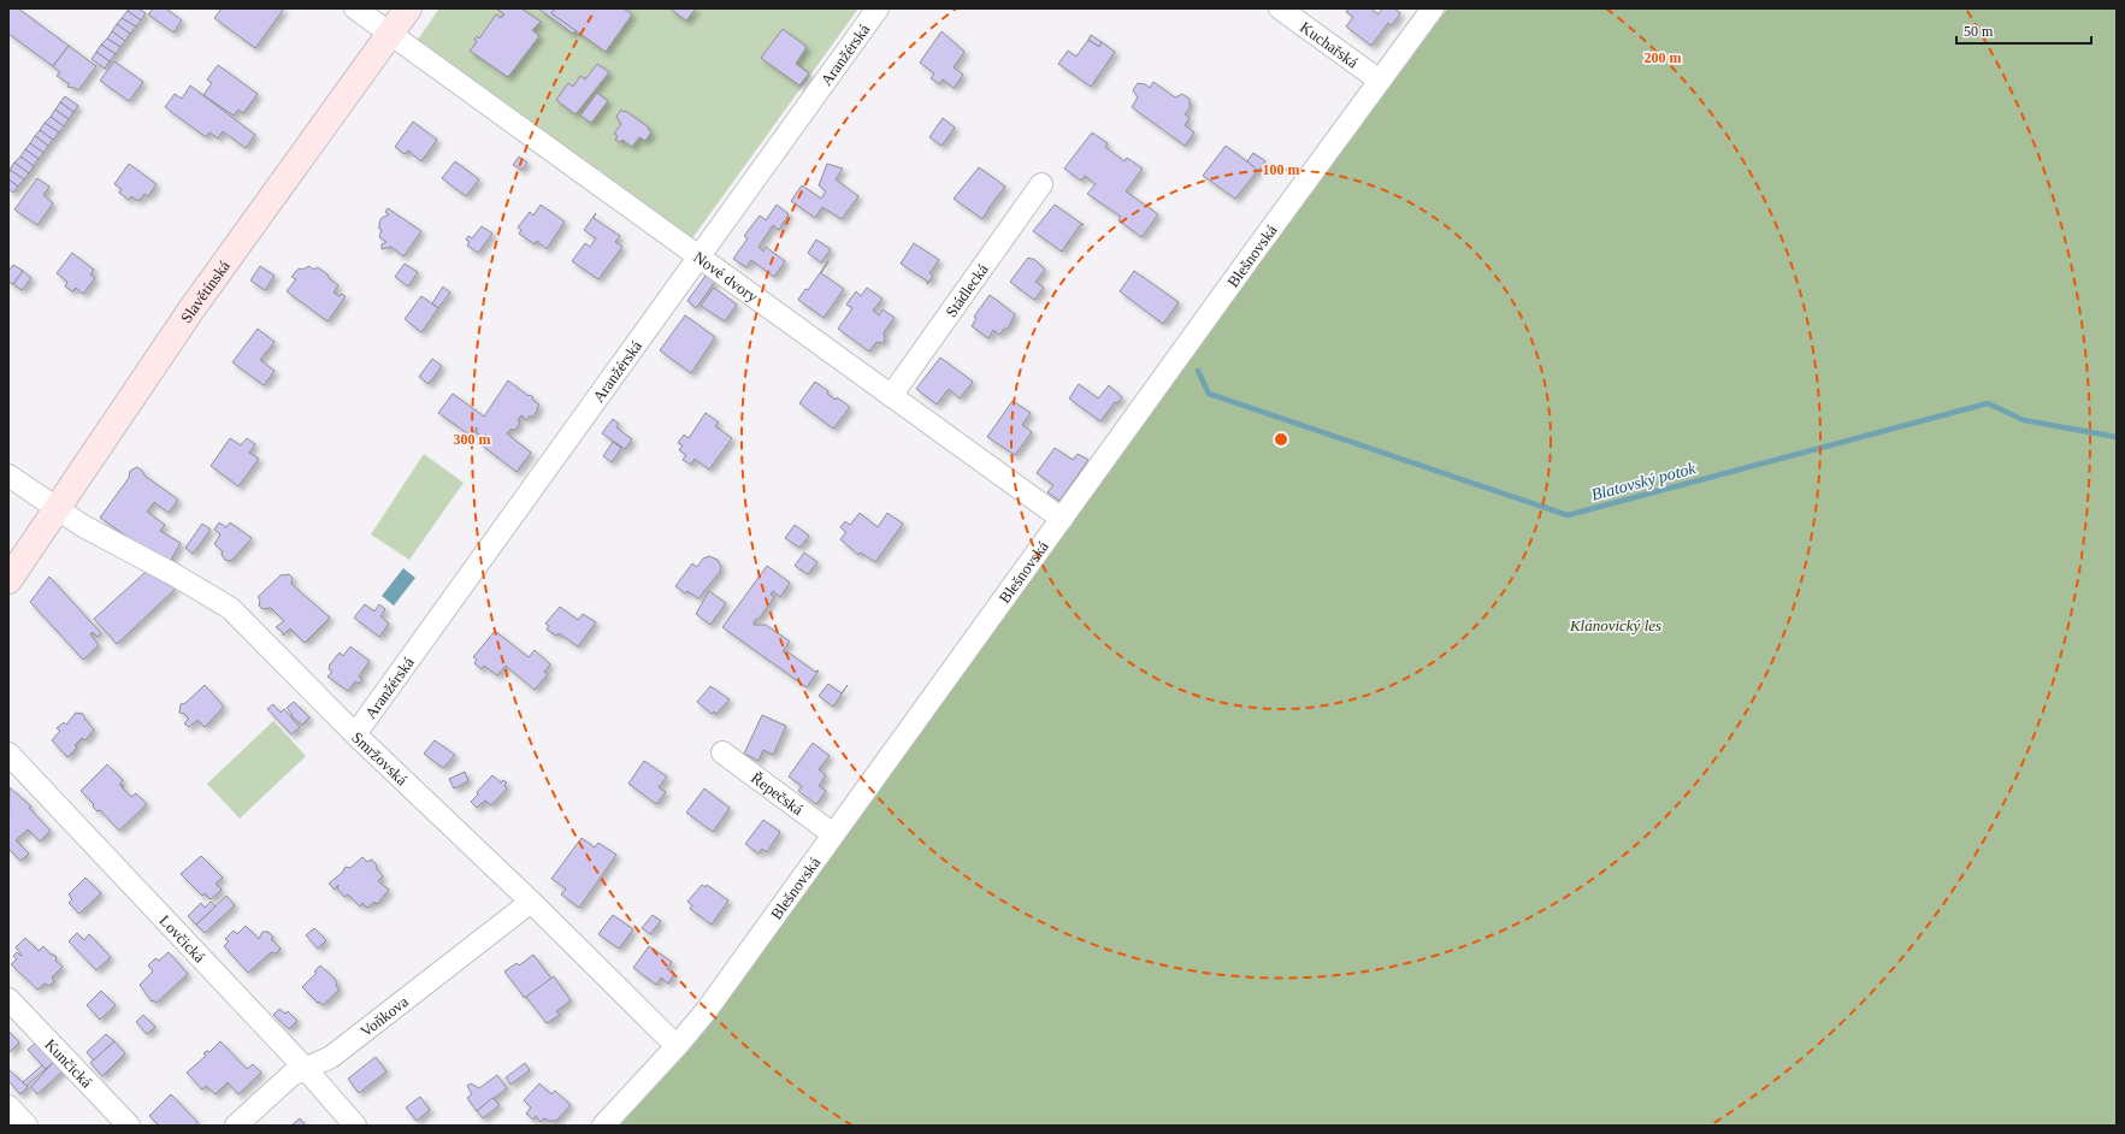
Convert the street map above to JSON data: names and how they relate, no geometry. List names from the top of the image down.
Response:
{
  "streets": {
    "street": [
      "Kuchařská",
      "Aranžérská",
      "Blešnovská",
      "Nové dvory",
      "Stádlecká",
      "Slavětínská",
      "Smržovská",
      "Řepečská",
      "Lovčická",
      "Voňkova",
      "Kunčická"
    ]
  },
  "crossings": [
    ["Kuchařská", "Blešnovská"],
    ["Aranžérská", "Nové dvory"],
    ["Aranžérská", "Smržovská"],
    ["Blešnovská", "Nové dvory"],
    ["Blešnovská", "Smržovská"],
    ["Blešnovská", "Řepečská"],
    ["Nové dvory", "Stádlecká"],
    ["Nové dvory", "Slavětínská"],
    ["Slavětínská", "Smržovská"],
    ["Smržovská", "Voňkova"],
    ["Lovčická", "Voňkova"]
  ],
  "water": ["Blatovský potok"],
  "parks": ["Klánovický les"],
  "scale_bar": "50 m",
  "rings": ["200 m", "100 m", "300 m"]
}
